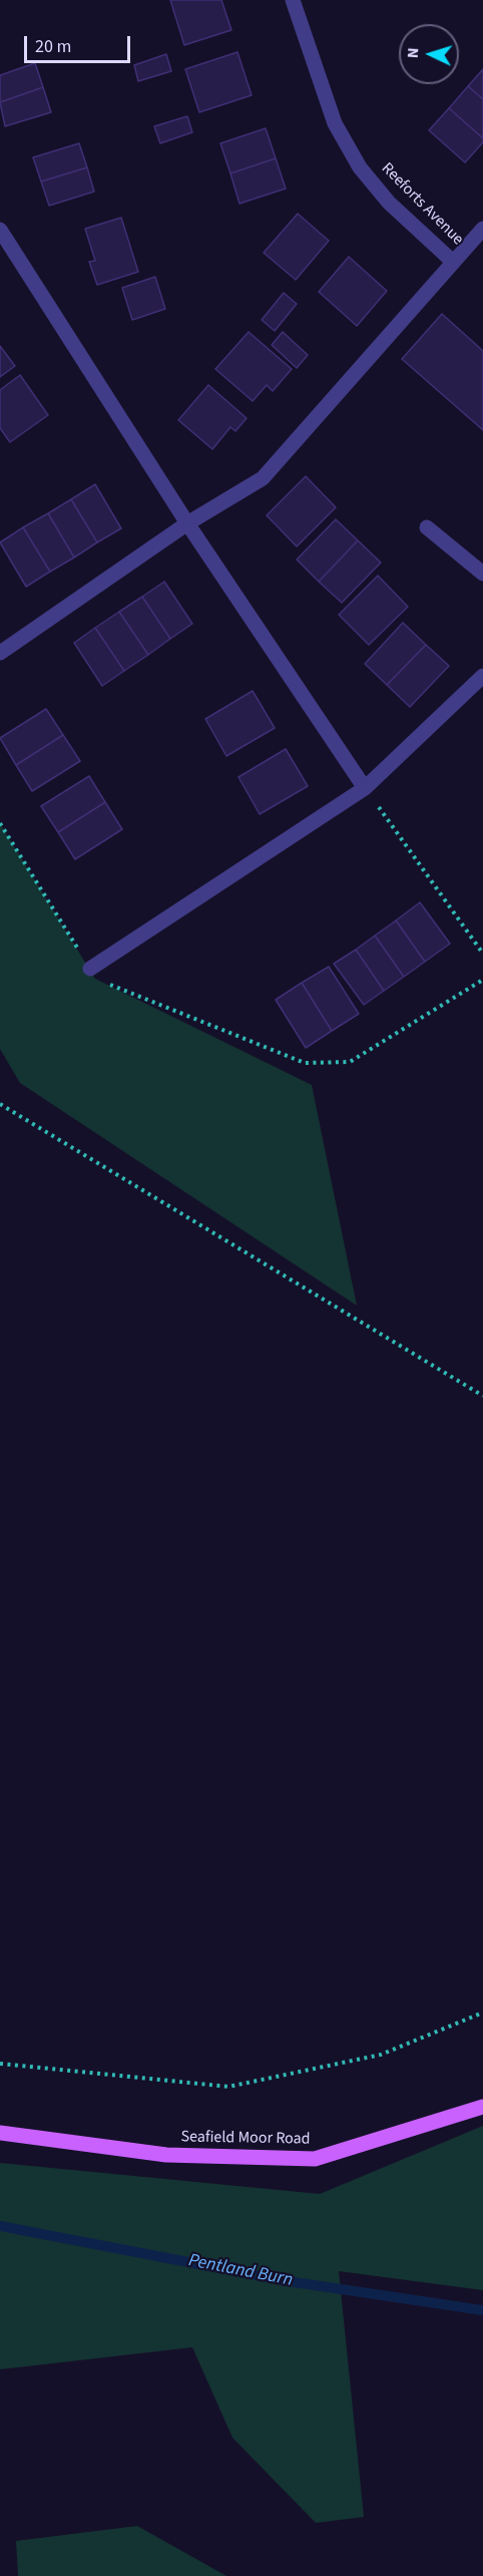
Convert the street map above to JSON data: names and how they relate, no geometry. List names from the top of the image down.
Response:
{
  "streets": {
    "main road": ["Seafield Moor Road"],
    "street": ["Reeforts Avenue"]
  },
  "water": ["Pentland Burn"],
  "scale_bar": "20 m",
  "north": "left"
}
